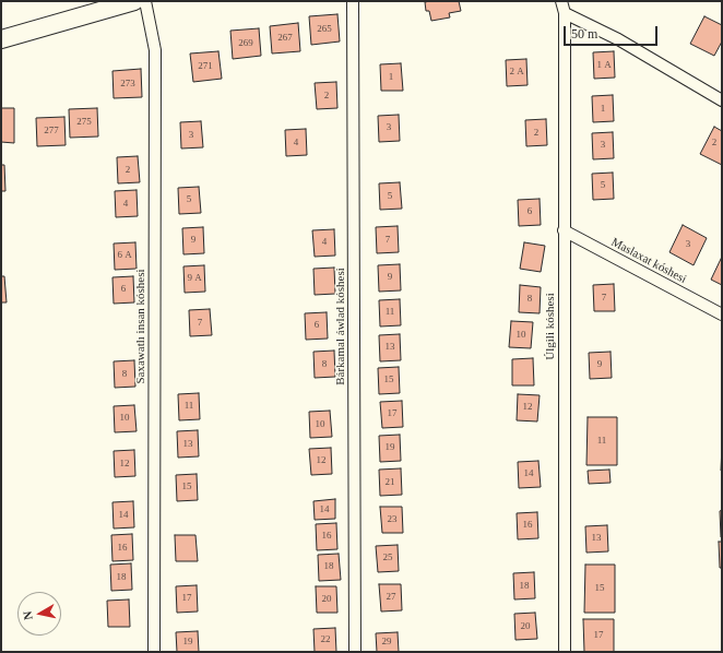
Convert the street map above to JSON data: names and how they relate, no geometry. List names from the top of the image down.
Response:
{
  "streets": {
    "street": [
      "Maslaxat kóshesi",
      "Saxawatlı insan kóshesi",
      "Bárkamal áwlad kóshesi",
      "Úlgili kóshesi"
    ]
  },
  "crossings": [
    ["Maslaxat kóshesi", "Úlgili kóshesi"]
  ],
  "house_numbers": [
    "265",
    "267",
    "269",
    "1 А",
    "271",
    "2 А",
    "1",
    "273",
    "2",
    "1",
    "275",
    "3",
    "277",
    "2",
    "3",
    "4",
    "2",
    "3",
    "2",
    "5",
    "5",
    "5",
    "4",
    "6",
    "9",
    "7",
    "4",
    "3",
    "6 А",
    "9",
    "9 А",
    "6",
    "7",
    "8",
    "11",
    "7",
    "6",
    "10",
    "13",
    "8",
    "9",
    "8",
    "15",
    "11",
    "12",
    "17",
    "10",
    "10",
    "11",
    "13",
    "19",
    "12",
    "12",
    "14",
    "21",
    "15",
    "14",
    "14",
    "23",
    "16",
    "16",
    "13",
    "16",
    "25",
    "18",
    "18",
    "18",
    "15",
    "27",
    "17",
    "20",
    "20",
    "17",
    "22",
    "19",
    "29"
  ],
  "scale_bar": "50 m",
  "north": "left"
}
